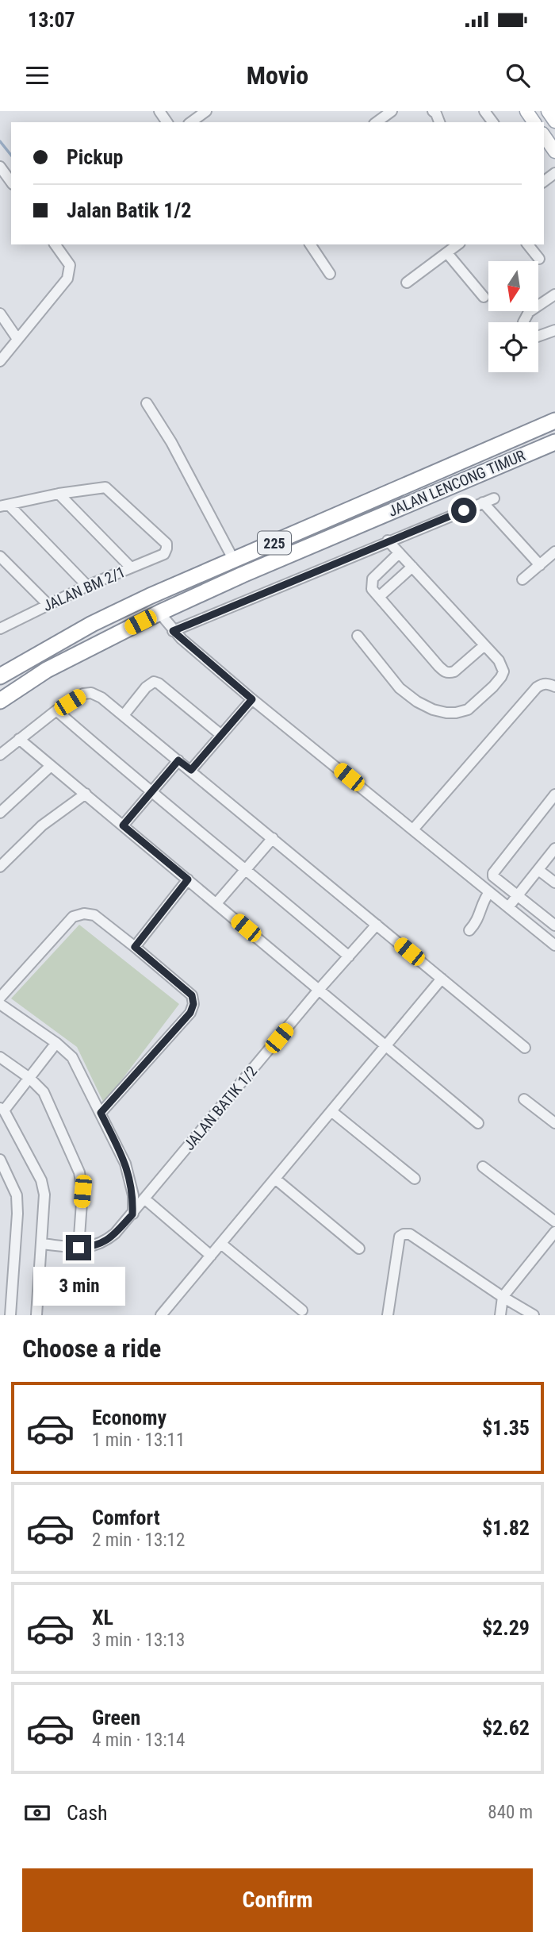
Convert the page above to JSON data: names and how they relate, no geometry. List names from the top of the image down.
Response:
{
  "streets": {
    "highway": ["JALAN LENCONG TIMUR", "225"],
    "street": ["JALAN BM 2/1", "JALAN BATIK 1/2"]
  },
  "north": "bottom",
  "page": {
    "status": "13:07",
    "header": "Movio",
    "banner": ["Pickup", "Jalan Batik 1/2"],
    "bubble": "3 min",
    "heading": "Choose a ride",
    "list": [
      {
        "name": "Economy",
        "note": "1 min · 13:11",
        "value": "$1.35"
      },
      {
        "name": "Comfort",
        "note": "2 min · 13:12",
        "value": "$1.82"
      },
      {
        "name": "XL",
        "note": "3 min · 13:13",
        "value": "$2.29"
      },
      {
        "name": "Green",
        "note": "4 min · 13:14",
        "value": "$2.62"
      }
    ],
    "pay": ["Cash", "840 m"],
    "buttons": "Confirm"
  }
}
